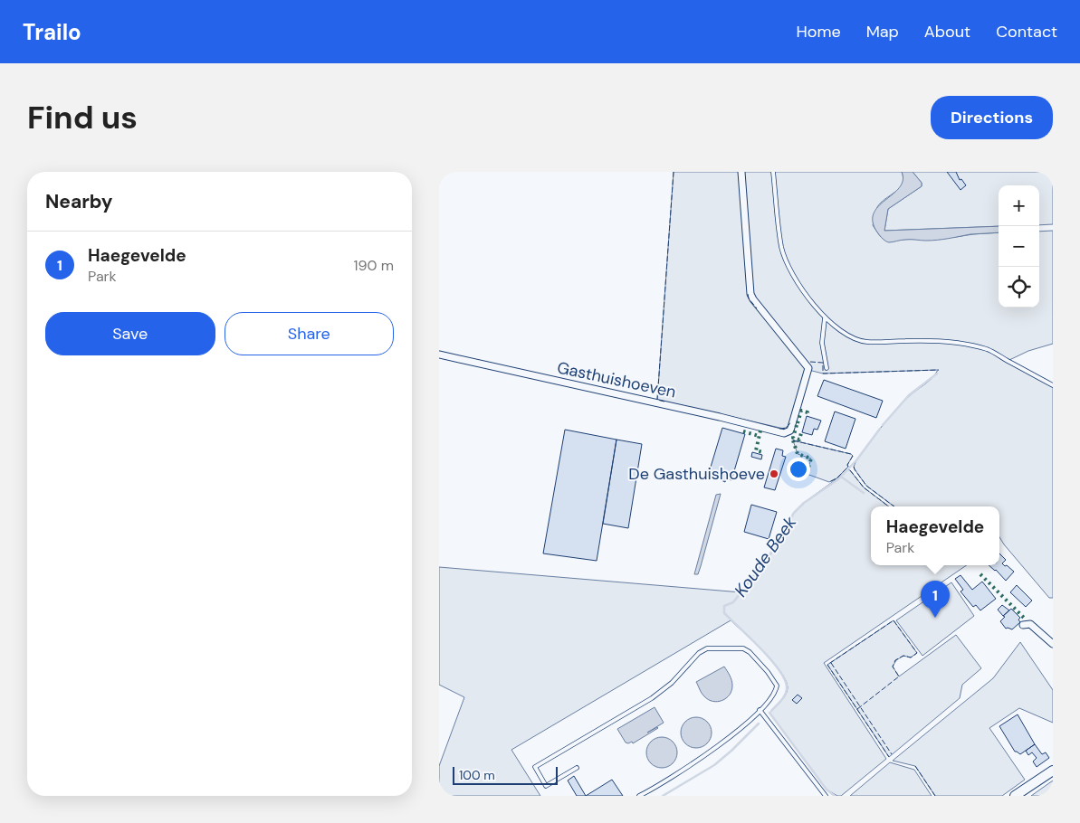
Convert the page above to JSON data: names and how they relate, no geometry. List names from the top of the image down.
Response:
{
  "streets": {
    "street": ["Gasthuishoeven"]
  },
  "water": ["Koude Beek"],
  "places": ["De Gasthuishoeve"],
  "scale_bar": "100 m",
  "page": {
    "header": "Trailo",
    "nav": [
      "Home",
      "Map",
      "About",
      "Contact"
    ],
    "buttons": [
      "Directions",
      ["Save", "Share"]
    ],
    "title": "Find us",
    "heading": "Nearby",
    "map_buttons": ["+", "−"],
    "list": [
      {
        "mark": "1",
        "name": "Haegevelde",
        "note": "Park",
        "value": "190 m"
      }
    ],
    "popup": ["Haegevelde", "Park"],
    "pins": "1",
    "scale": "100 m"
  }
}
